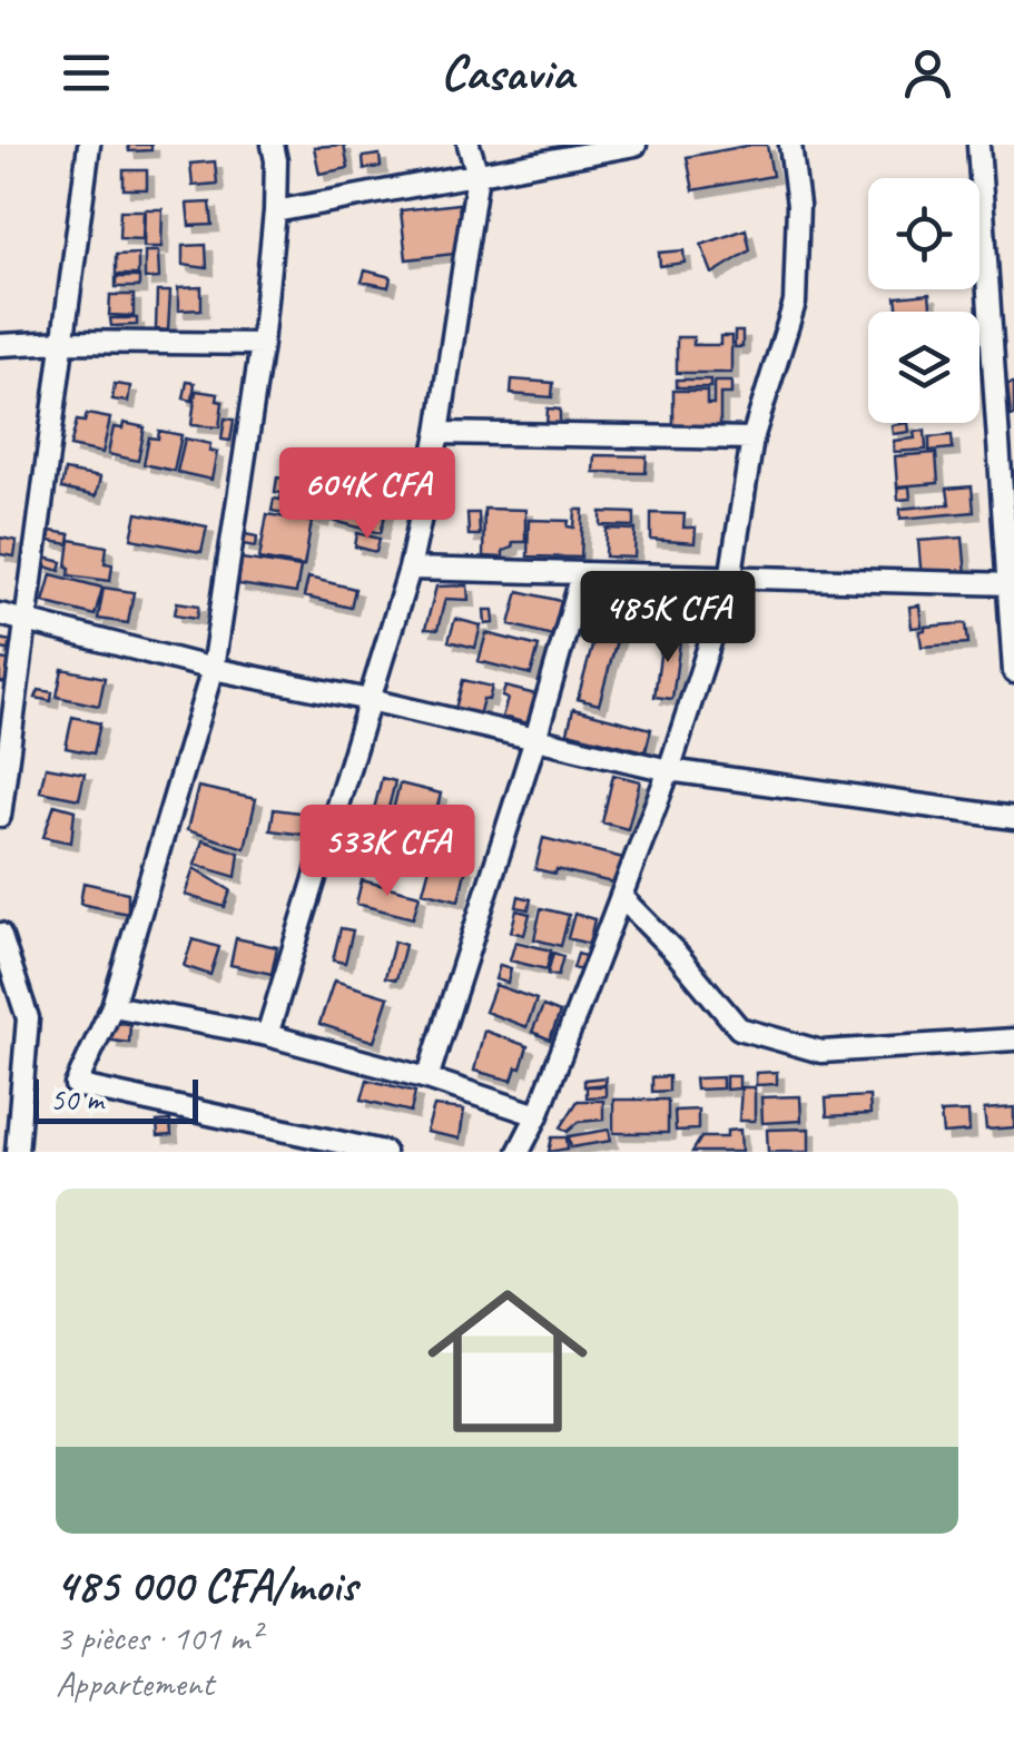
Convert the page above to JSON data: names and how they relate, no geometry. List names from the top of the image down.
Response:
{
  "scale_bar": "50 m",
  "page": {
    "header": "Casavia",
    "price": ["604K CFA", "485K CFA", "533K CFA"],
    "scale": "50 m",
    "list": [
      {
        "name": "485 000 CFA/mois",
        "note": "3 pièces · 101 m² · Appartement"
      }
    ]
  }
}
